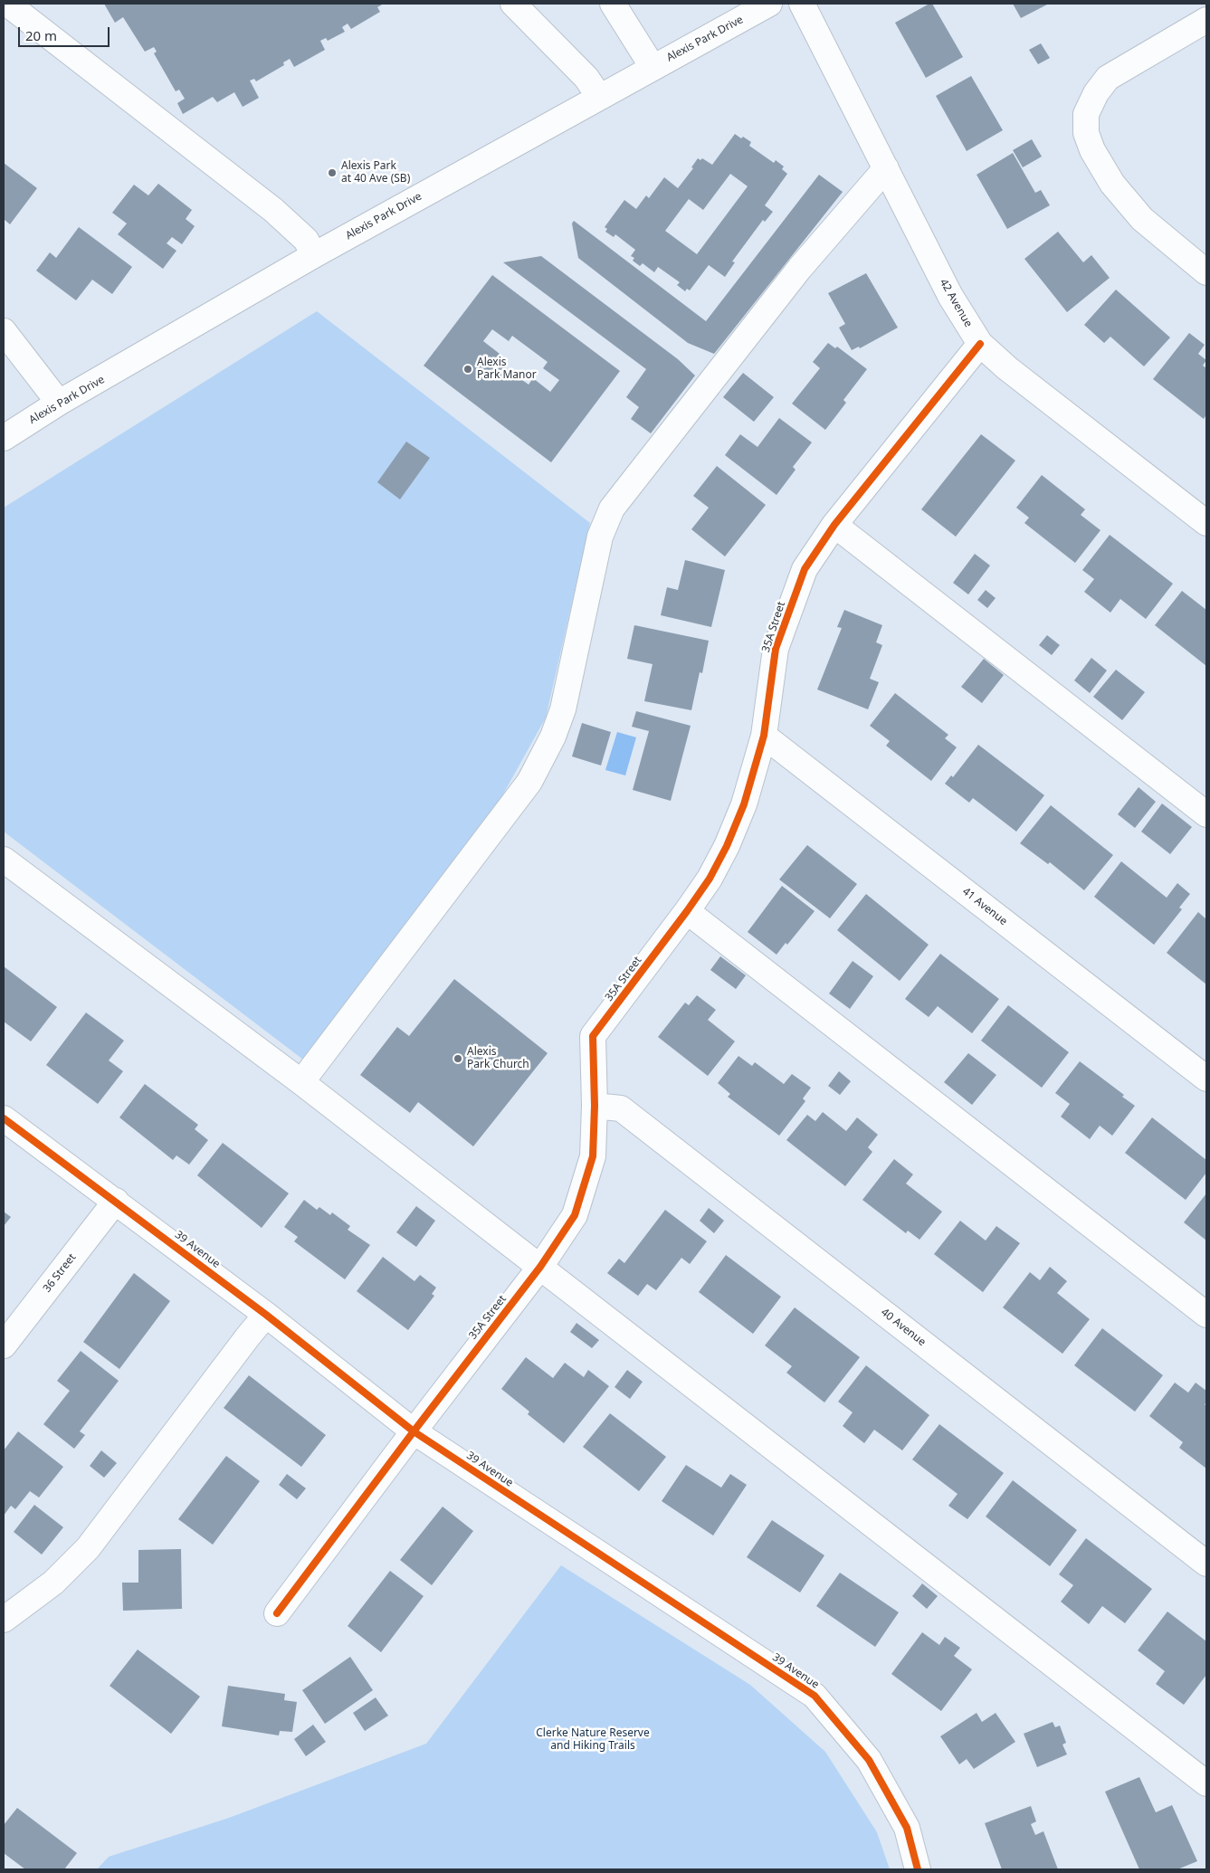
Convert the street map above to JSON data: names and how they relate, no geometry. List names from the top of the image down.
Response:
{
  "streets": {
    "street": [
      "Alexis Park Drive",
      "42 Avenue",
      "35A Street",
      "41 Avenue",
      "39 Avenue",
      "36 Street",
      "40 Avenue"
    ]
  },
  "crossings": [
    ["42 Avenue", "35A Street"],
    ["35A Street", "41 Avenue"],
    ["35A Street", "39 Avenue"],
    ["35A Street", "40 Avenue"],
    ["39 Avenue", "36 Street"]
  ],
  "parks": ["Clerke Nature Reserve and Hiking Trails"],
  "places": ["Alexis Park at 40 Ave (SB)", "Alexis Park Manor", "Alexis Park Church"],
  "scale_bar": "20 m"
}
